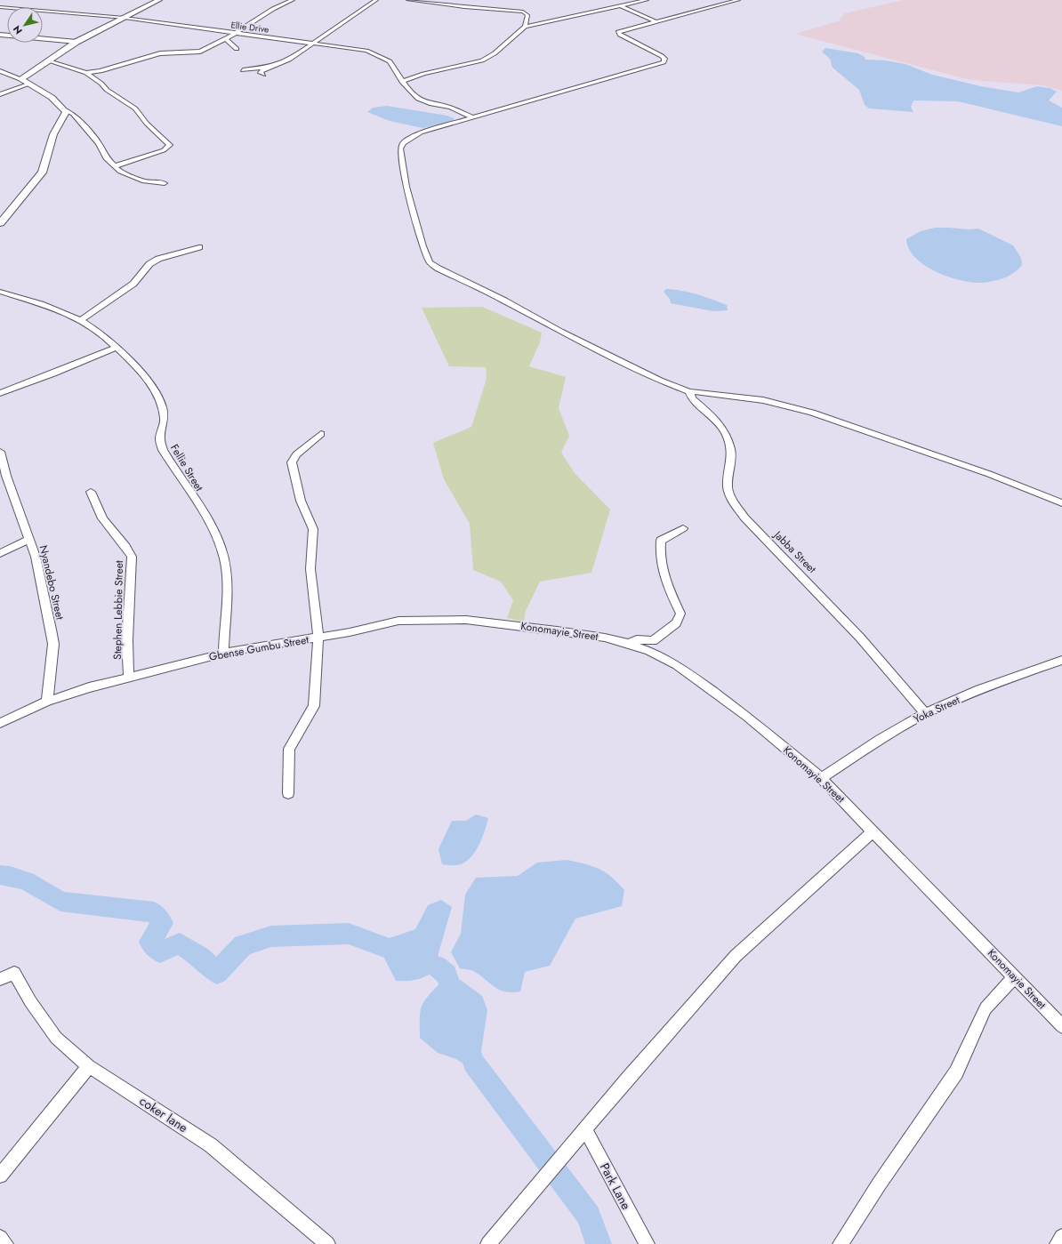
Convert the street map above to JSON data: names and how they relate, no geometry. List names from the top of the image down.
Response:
{
  "streets": {
    "street": [
      "Ellie Drive",
      "Fellie Street",
      "Jabba Street",
      "Nyandebo Street",
      "Stephen Lebbie Street",
      "Konomayie Street",
      "Gbense Gumbu Street",
      "Yoka Street",
      "coker lane",
      "Park Lane"
    ]
  },
  "crossings": [
    ["Fellie Street", "Gbense Gumbu Street"],
    ["Jabba Street", "Yoka Street"],
    ["Nyandebo Street", "Gbense Gumbu Street"],
    ["Stephen Lebbie Street", "Gbense Gumbu Street"],
    ["Konomayie Street", "Gbense Gumbu Street"],
    ["Konomayie Street", "Yoka Street"]
  ],
  "north": "bottom left"
}
